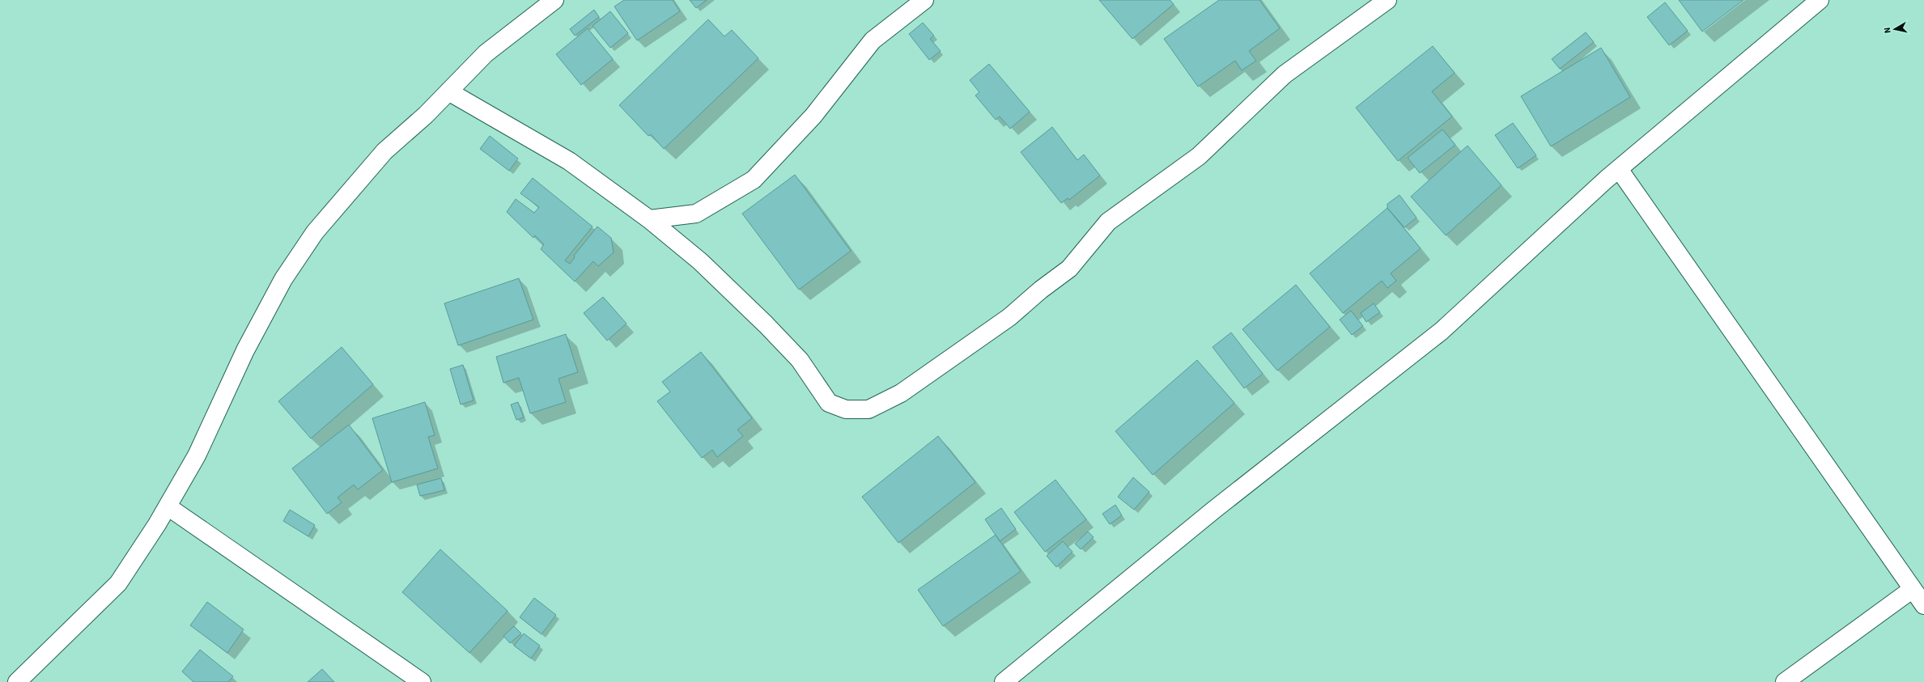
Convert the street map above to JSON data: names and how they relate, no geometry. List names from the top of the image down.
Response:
{
  "north": "left"
}
